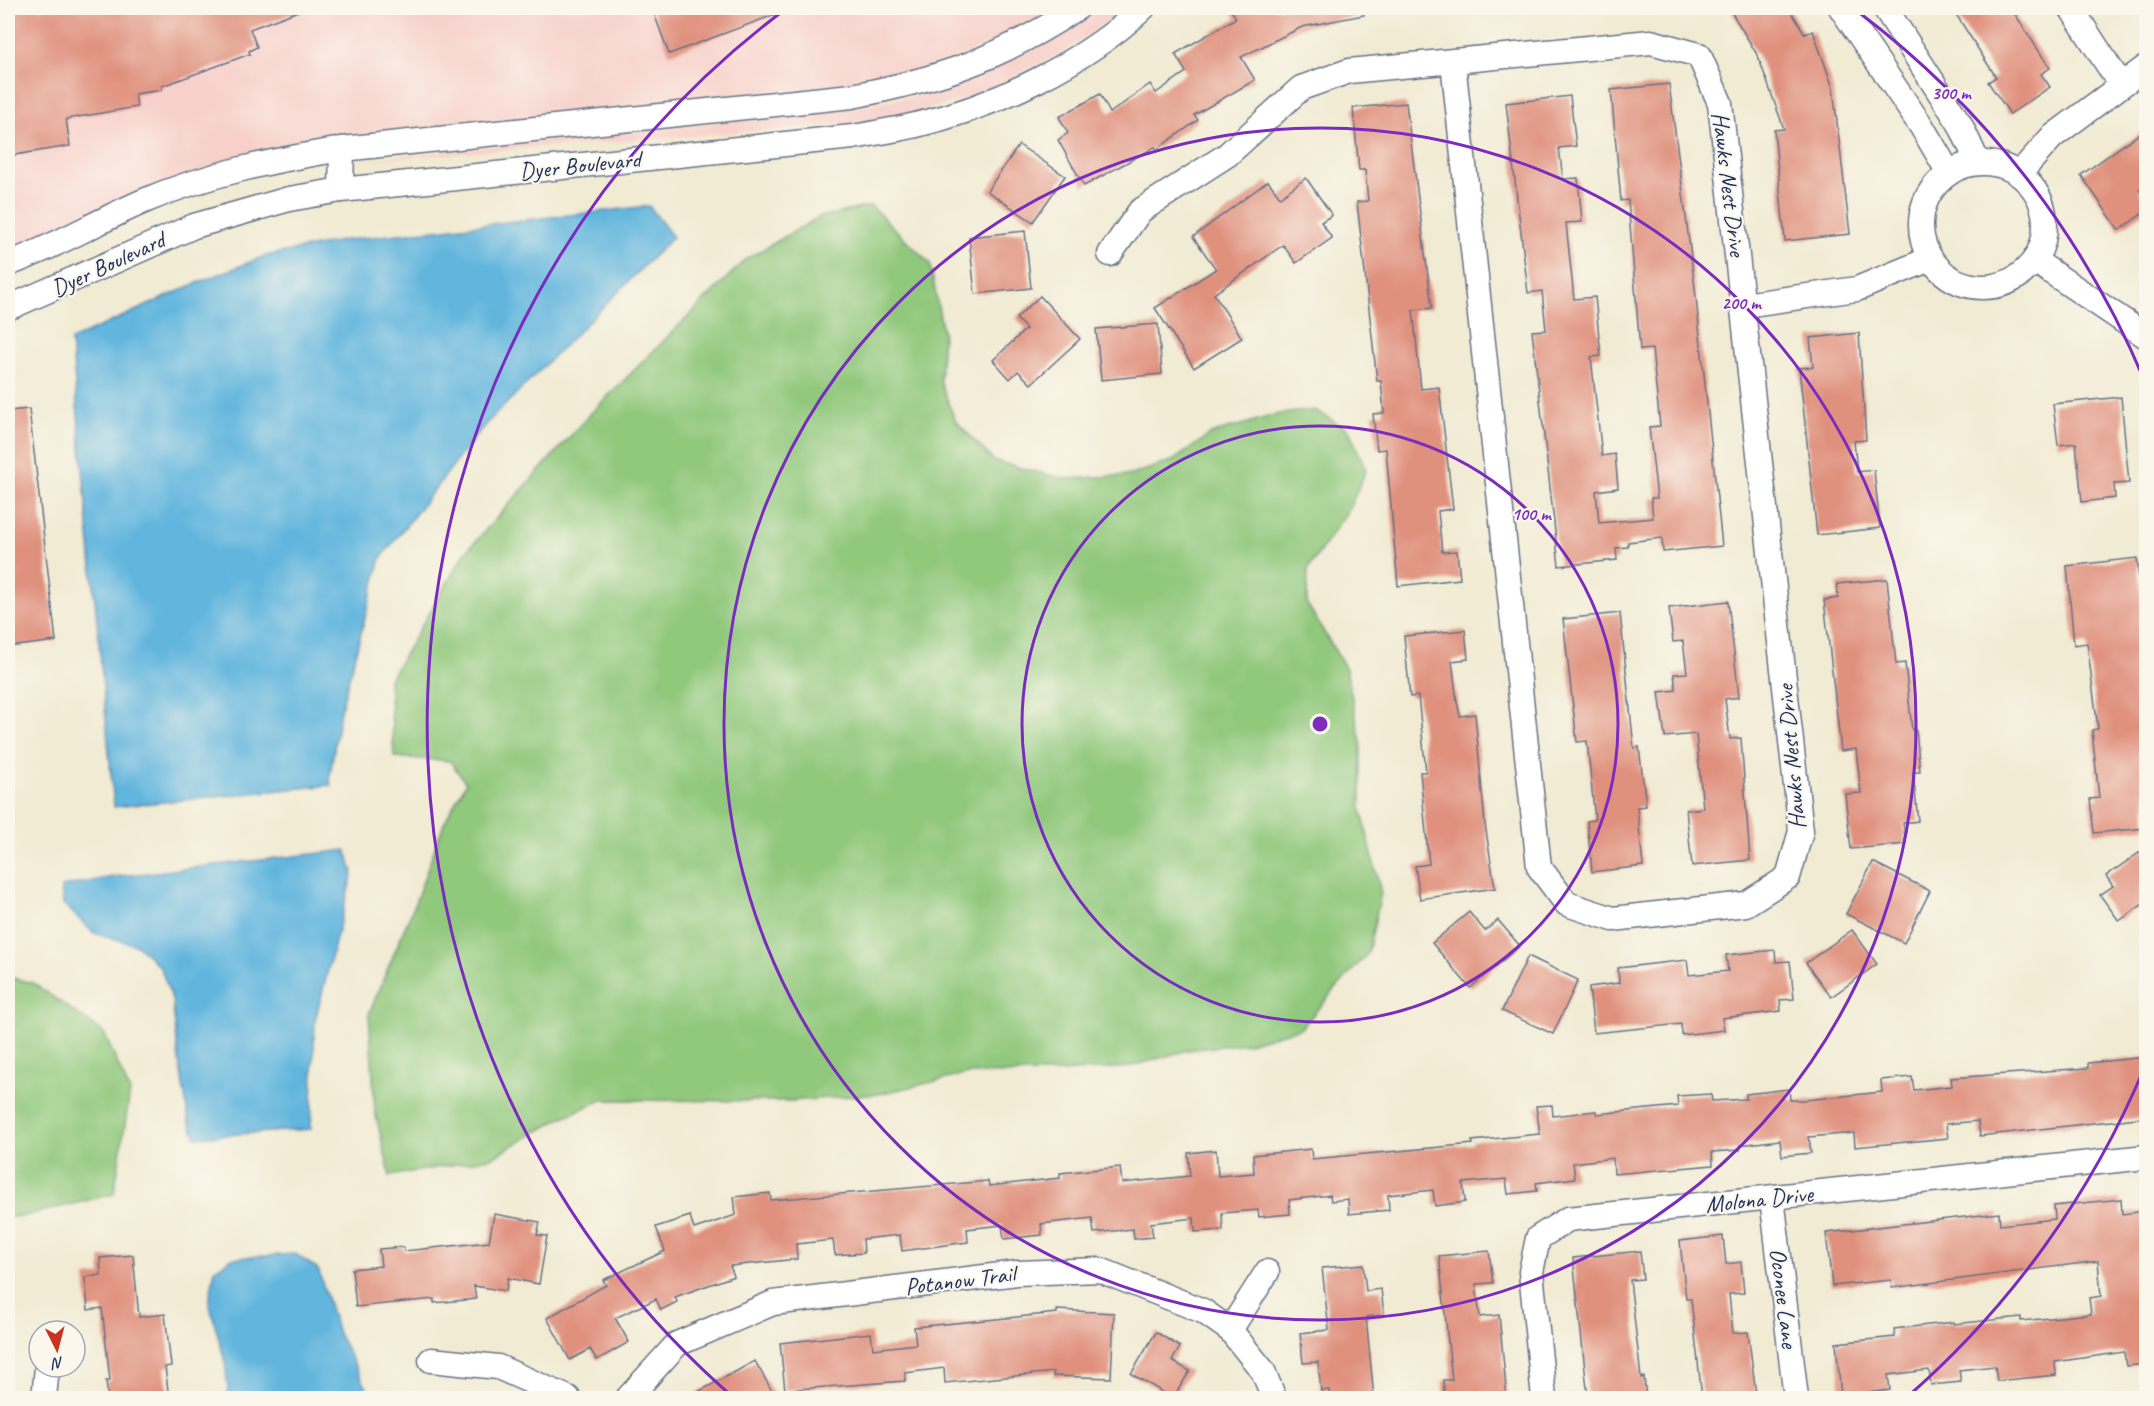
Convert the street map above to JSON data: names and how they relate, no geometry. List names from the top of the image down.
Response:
{
  "streets": {
    "street": [
      "Dyer Boulevard",
      "Hawks Nest Drive",
      "Molona Drive",
      "Potanow Trail",
      "Oconee Lane"
    ]
  },
  "crossings": [
    ["Molona Drive", "Oconee Lane"]
  ],
  "north": "bottom",
  "rings": ["300 m", "200 m", "100 m"]
}
